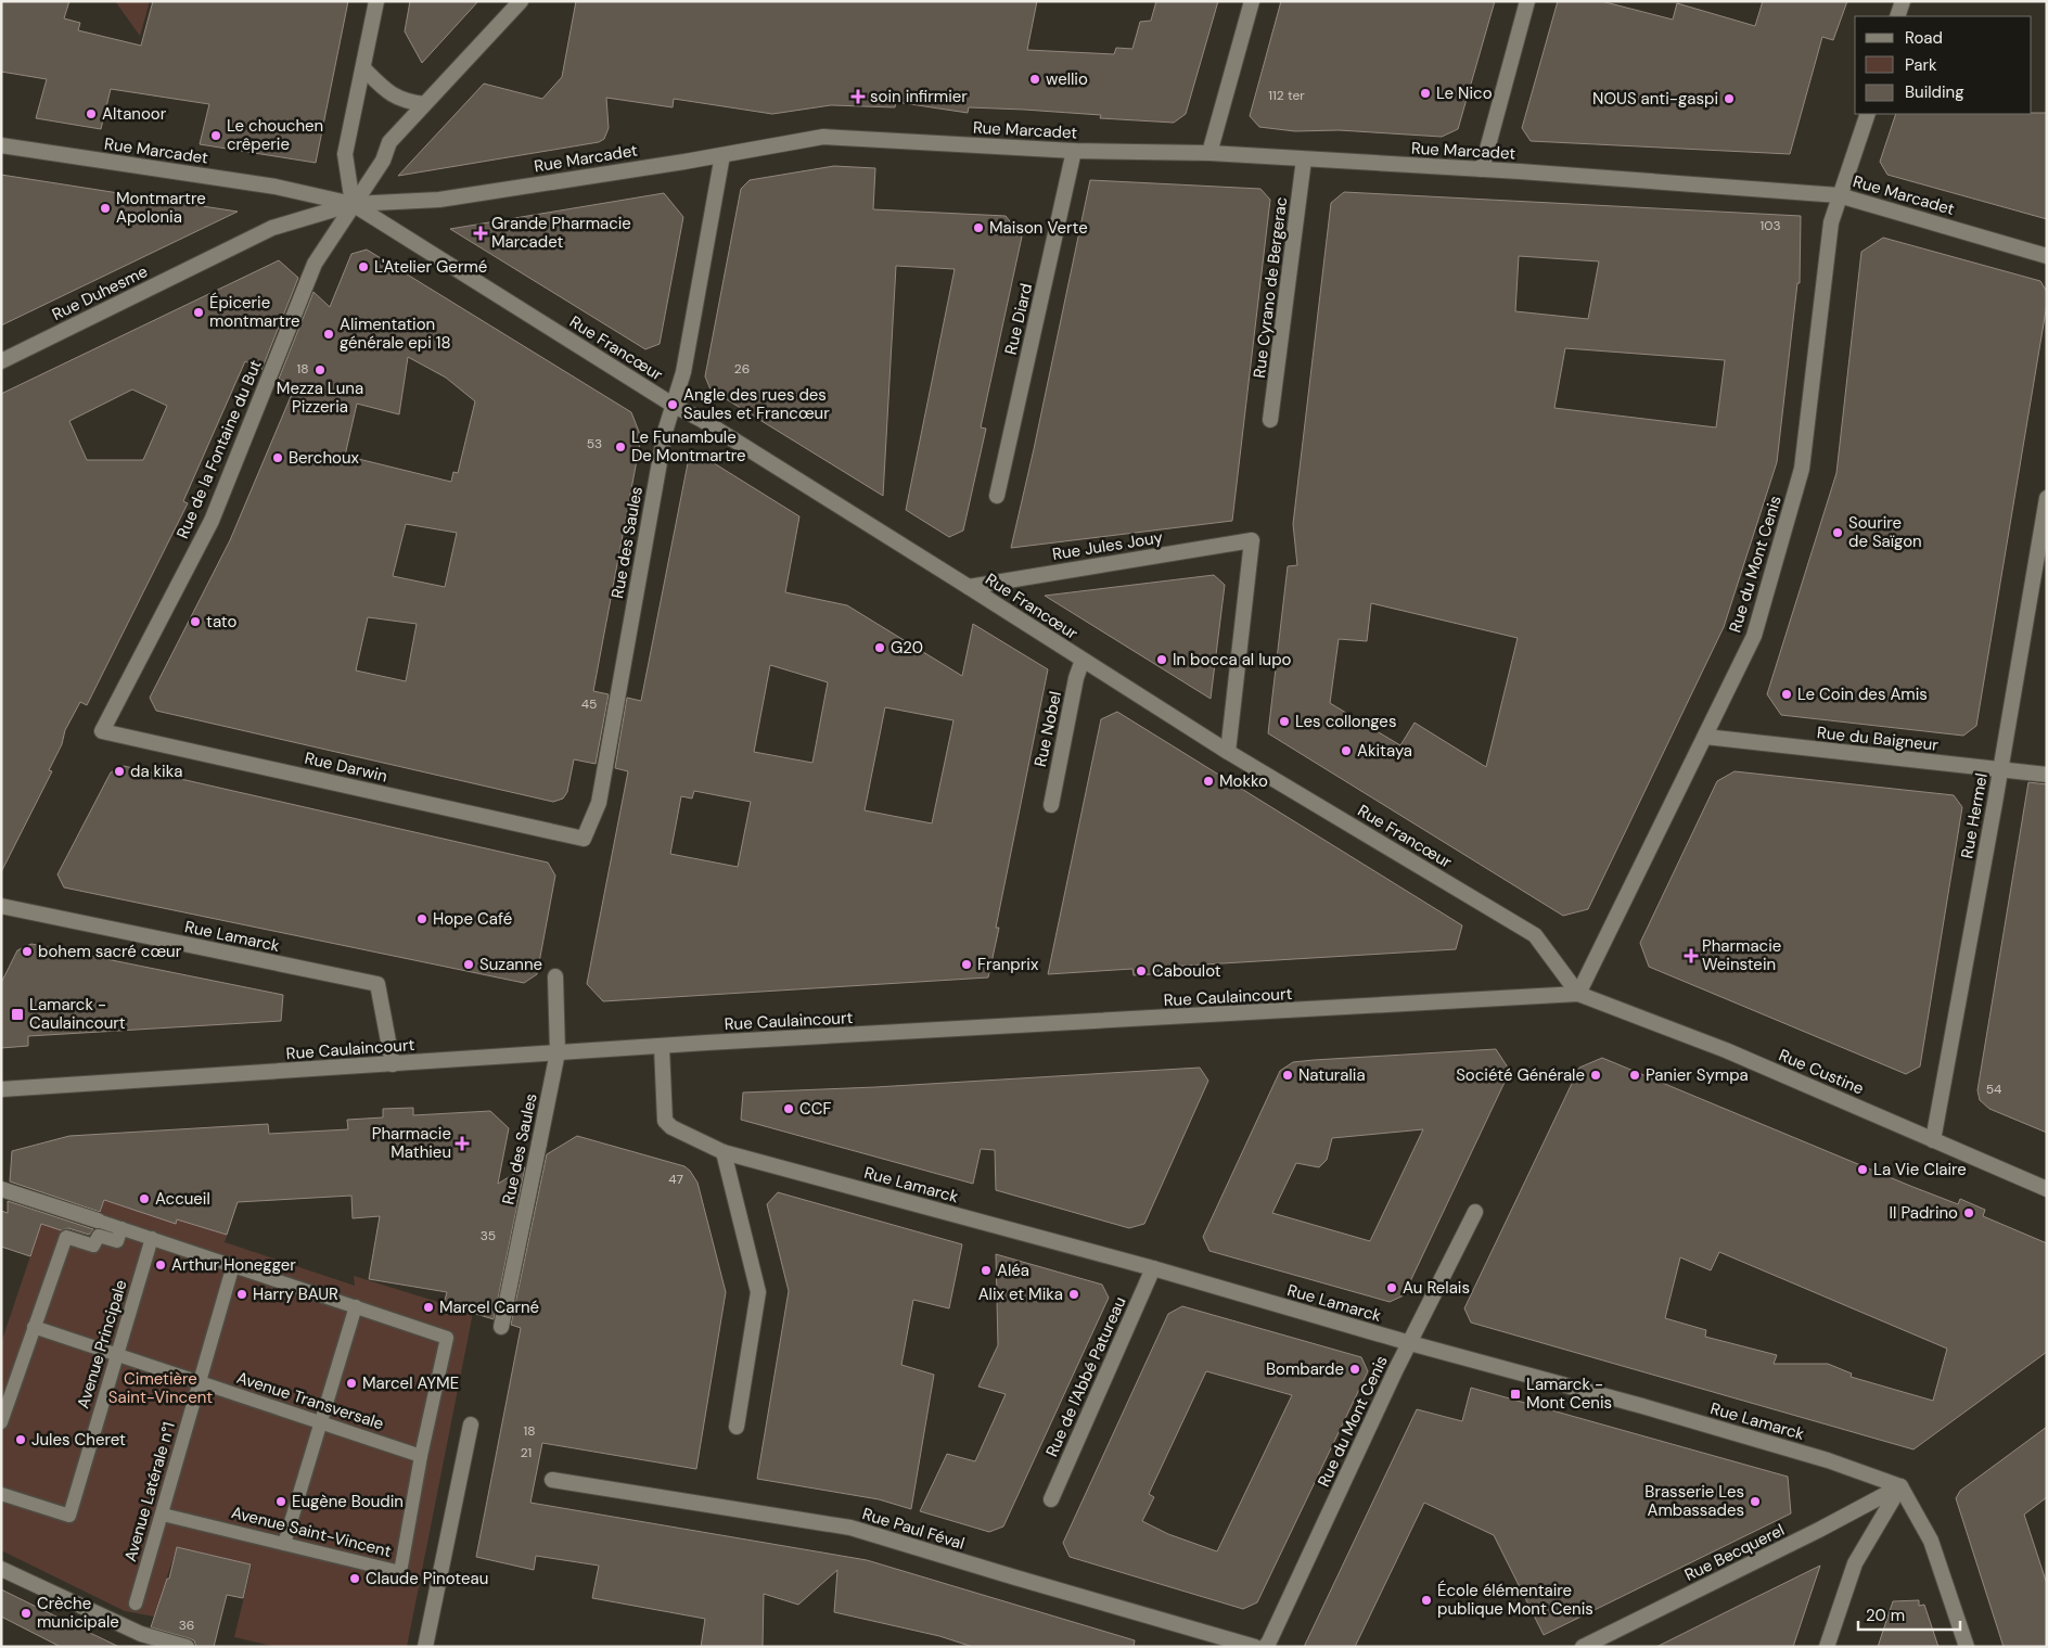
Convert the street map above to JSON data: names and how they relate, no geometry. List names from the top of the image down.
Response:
{
  "streets": {
    "street": [
      "Rue Marcadet",
      "Rue Cyrano de Bergerac",
      "Rue Duhesme",
      "Rue Diard",
      "Rue Francœur",
      "Rue de la Fontaine du But",
      "Rue des Saules",
      "Rue Jules Jouy",
      "Rue du Mont Cenis",
      "Rue Nobel",
      "Rue du Baigneur",
      "Rue Darwin",
      "Rue Hermel",
      "Rue Lamarck",
      "Rue Caulaincourt",
      "Rue Custine",
      "Rue de l'Abbé Patureau",
      "Rue Paul Féval",
      "Rue Becquerel"
    ],
    "lane": [
      "Avenue Principale",
      "Avenue Transversale",
      "Avenue Latérale n°1",
      "Avenue Saint-Vincent"
    ]
  },
  "crossings": [
    ["Rue Marcadet", "Rue Cyrano de Bergerac"],
    ["Rue Marcadet", "Rue Duhesme"],
    ["Rue Marcadet", "Rue Diard"],
    ["Rue Marcadet", "Rue Francœur"],
    ["Rue Marcadet", "Rue de la Fontaine du But"],
    ["Rue Marcadet", "Rue des Saules"],
    ["Rue Marcadet", "Rue du Mont Cenis"],
    ["Rue Duhesme", "Rue Francœur"],
    ["Rue Duhesme", "Rue de la Fontaine du But"],
    ["Rue Francœur", "Rue de la Fontaine du But"],
    ["Rue Francœur", "Rue des Saules"],
    ["Rue Francœur", "Rue Jules Jouy"],
    ["Rue Francœur", "Rue du Mont Cenis"],
    ["Rue Francœur", "Rue Nobel"],
    ["Rue Francœur", "Rue Caulaincourt"],
    ["Rue Francœur", "Rue Custine"],
    ["Rue de la Fontaine du But", "Rue Darwin"],
    ["Rue des Saules", "Rue Darwin"],
    ["Rue des Saules", "Rue Caulaincourt"],
    ["Rue du Mont Cenis", "Rue du Baigneur"],
    ["Rue du Mont Cenis", "Rue Lamarck"],
    ["Rue du Mont Cenis", "Rue Caulaincourt"],
    ["Rue du Mont Cenis", "Rue Custine"],
    ["Rue du Baigneur", "Rue Hermel"],
    ["Rue Hermel", "Rue Custine"],
    ["Rue Lamarck", "Rue Caulaincourt"],
    ["Rue Lamarck", "Rue de l'Abbé Patureau"],
    ["Rue Lamarck", "Rue Becquerel"],
    ["Rue Caulaincourt", "Rue Custine"],
    ["Avenue Principale", "Avenue Transversale"],
    ["Avenue Transversale", "Avenue Latérale n°1"],
    ["Avenue Transversale", "Avenue Saint-Vincent"],
    ["Avenue Latérale n°1", "Avenue Saint-Vincent"]
  ],
  "parks": ["Cimetière Saint-Vincent"],
  "places": {
    "other": [
      "wellio",
      "Le Nico",
      "NOUS anti-gaspi",
      "Altanoor",
      "Le chouchen crêperie",
      "Montmartre Apolonia",
      "Maison Verte",
      "L'Atelier Germé",
      "Épicerie montmartre",
      "Alimentation générale epi 18",
      "Mezza Luna Pizzeria",
      "Angle des rues des Saules et Francœur",
      "Le Funambule De Montmartre",
      "Berchoux",
      "Sourire de Saïgon",
      "tato",
      "G20",
      "In bocca al lupo",
      "Le Coin des Amis",
      "Les collonges",
      "Akitaya",
      "da kika",
      "Mokko",
      "Hope Café",
      "bohem sacré cœur",
      "Suzanne",
      "Franprix",
      "Caboulot",
      "Naturalia",
      "Société Générale",
      "Panier Sympa",
      "CCF",
      "La Vie Claire",
      "Accueil",
      "Il Padrino",
      "Arthur Honegger",
      "Aléa",
      "Au Relais",
      "Harry BAUR",
      "Alix et Mika",
      "Marcel Carné",
      "Bombarde",
      "Marcel AYME",
      "Jules Cheret",
      "Eugène Boudin",
      "Brasserie Les Ambassades",
      "Claude Pinoteau",
      "École élémentaire publique Mont Cenis",
      "Crèche municipale"
    ],
    "health": [
      "soin infirmier",
      "Grande Pharmacie Marcadet",
      "Pharmacie Weinstein",
      "Pharmacie Mathieu"
    ],
    "transit": ["Lamarck - Caulaincourt", "Lamarck - Mont Cenis"]
  },
  "house_numbers": [
    "112 ter",
    "103",
    "18",
    "26",
    "53",
    "45",
    "54",
    "47",
    "35",
    "18",
    "21",
    "36"
  ],
  "legend": ["Road", "Park", "Building"],
  "scale_bar": "20 m"
}
